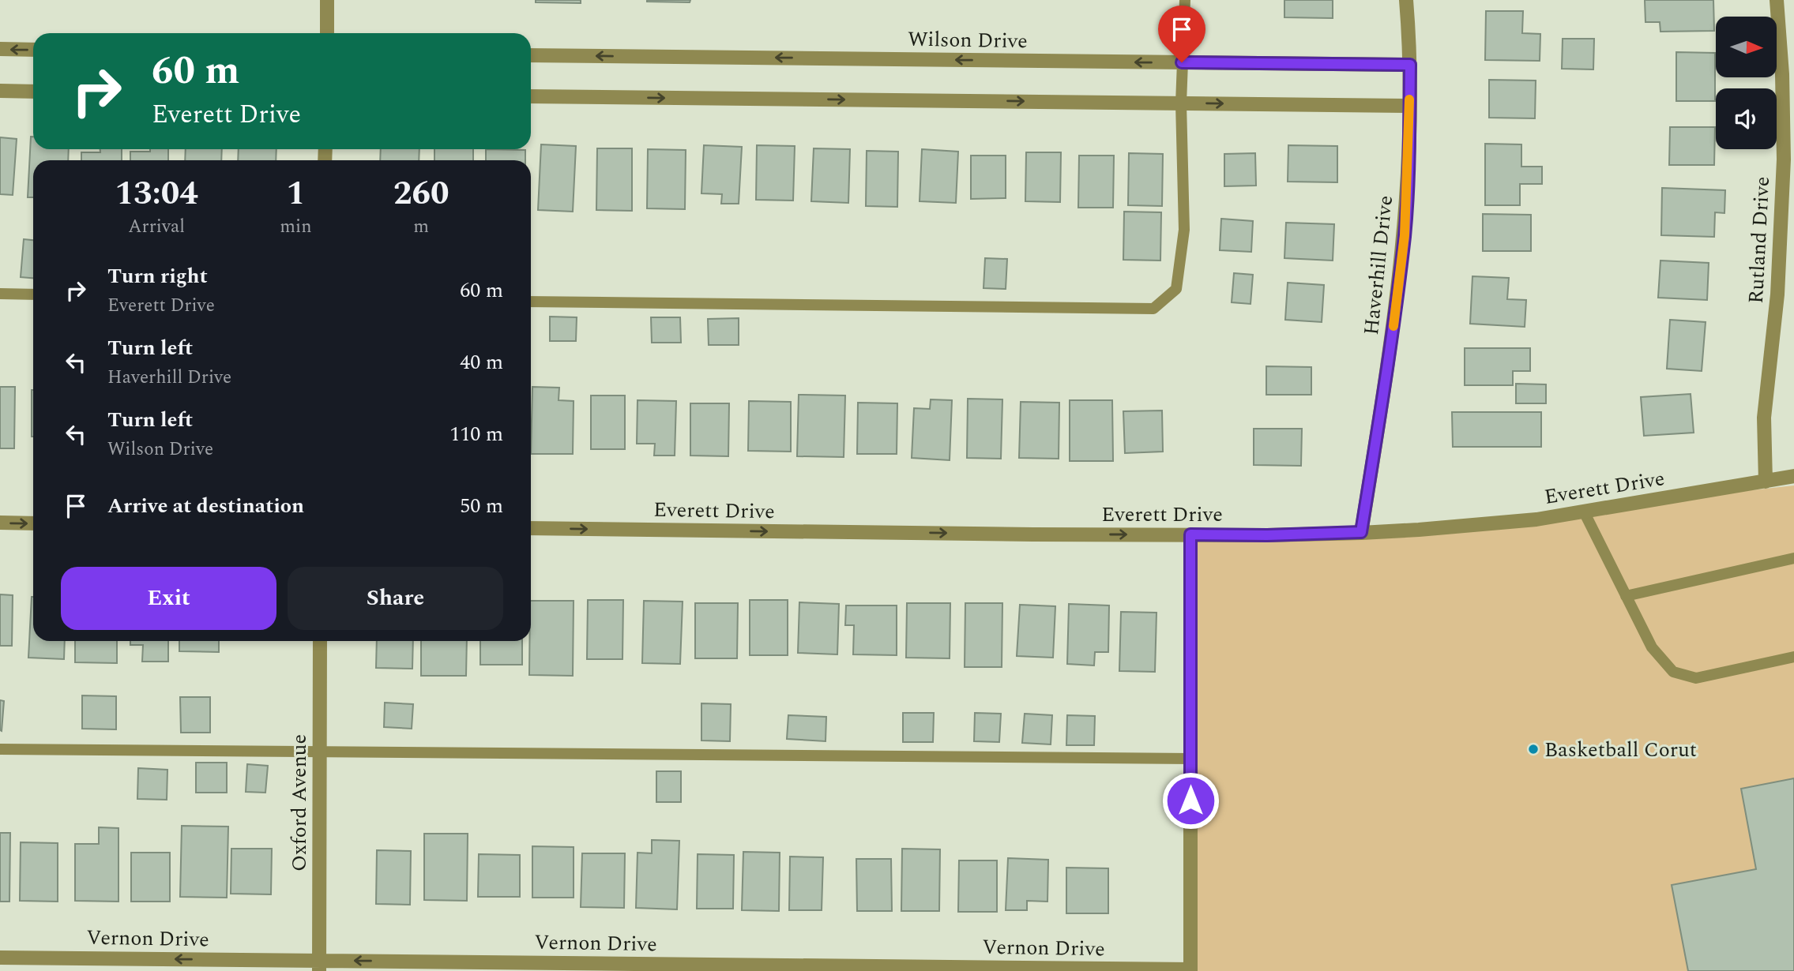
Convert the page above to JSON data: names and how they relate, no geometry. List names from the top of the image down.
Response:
{
  "streets": {
    "street": [
      "Wilson Drive",
      "Rutland Drive",
      "Haverhill Drive",
      "Everett Drive",
      "Oxford Avenue",
      "Vernon Drive"
    ]
  },
  "crossings": [
    ["Wilson Drive", "Haverhill Drive"],
    ["Rutland Drive", "Everett Drive"],
    ["Haverhill Drive", "Everett Drive"],
    ["Oxford Avenue", "Vernon Drive"]
  ],
  "one_way": ["Everett Drive", "Vernon Drive"],
  "places": ["Basketball Corut"],
  "north": "right",
  "page": {
    "turn": ["60 m", "Everett Drive"],
    "eta": [
      "13:04",
      "Arrival",
      "1",
      "min",
      "260",
      "m"
    ],
    "list": [
      {
        "name": "Turn right",
        "note": "Everett Drive",
        "value": "60 m"
      },
      {
        "name": "Turn left",
        "note": "Haverhill Drive",
        "value": "40 m"
      },
      {
        "name": "Turn left",
        "note": "Wilson Drive",
        "value": "110 m"
      },
      {
        "name": "Arrive at destination",
        "value": "50 m"
      }
    ],
    "buttons": ["Exit", "Share"]
  }
}
